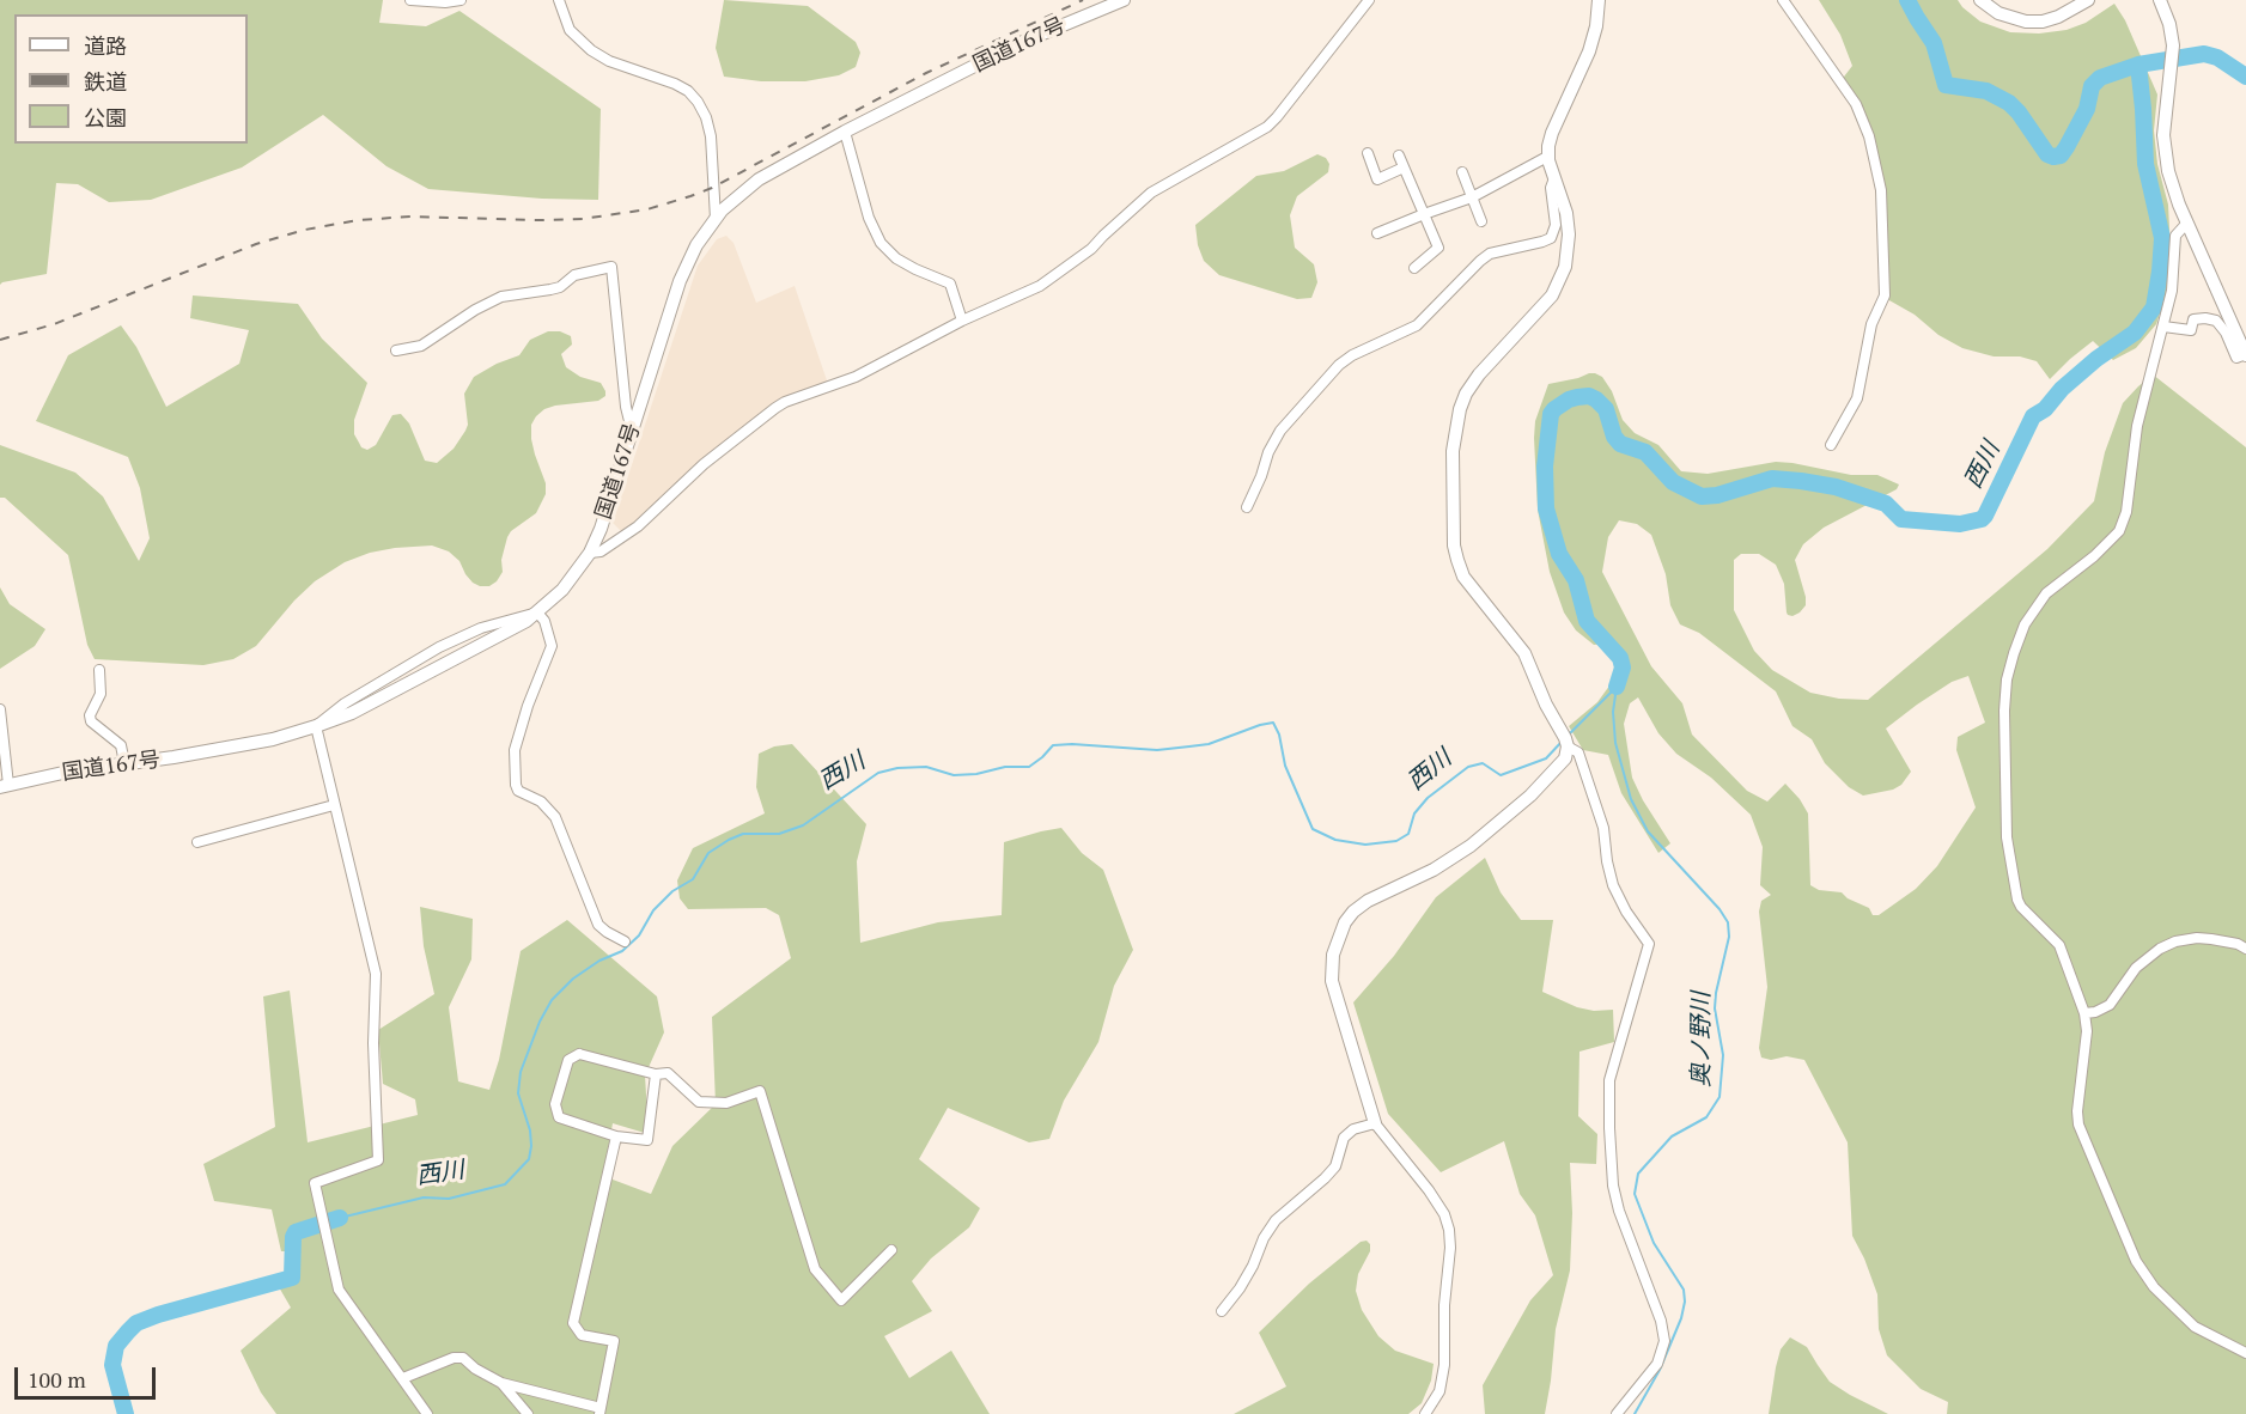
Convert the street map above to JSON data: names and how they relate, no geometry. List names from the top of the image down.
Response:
{
  "streets": {
    "street": ["国道167号"]
  },
  "water": ["西川", "奥ノ野川"],
  "legend": ["道路", "鉄道", "公園"],
  "scale_bar": "100 m"
}
